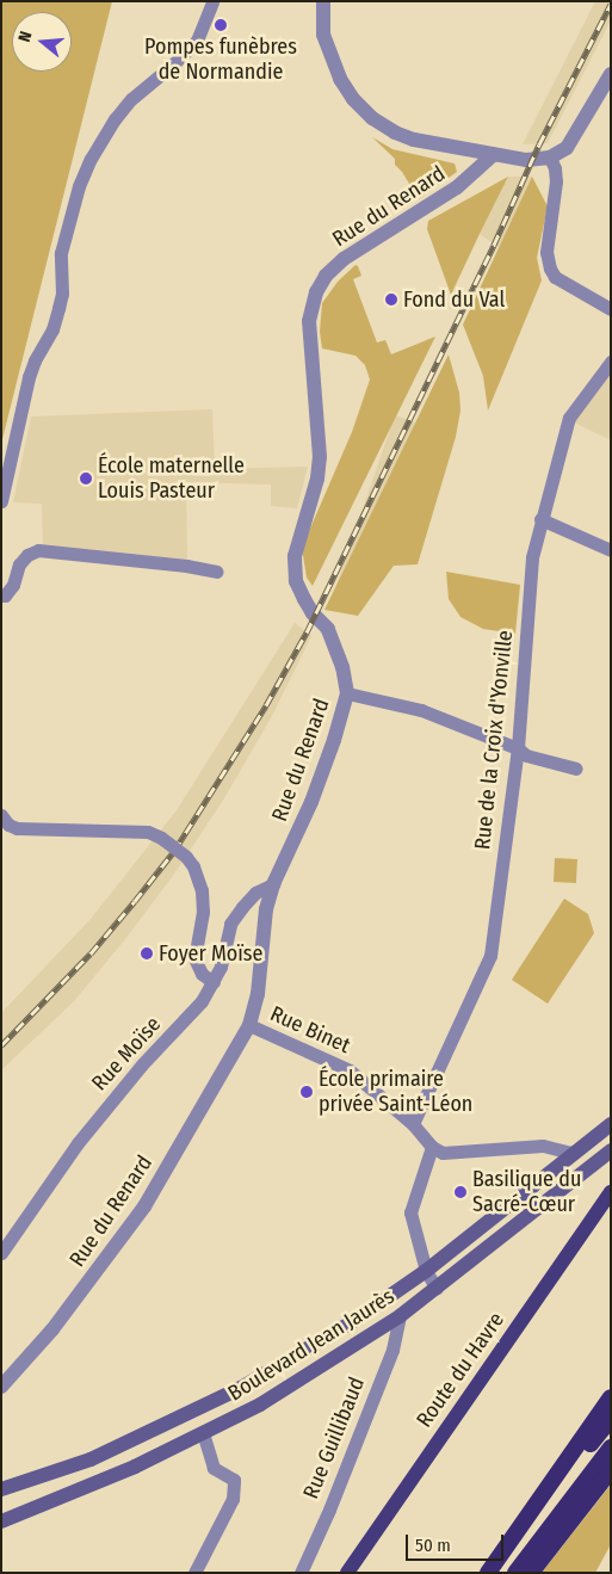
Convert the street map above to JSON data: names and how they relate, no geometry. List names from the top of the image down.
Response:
{
  "streets": {
    "main road": ["Boulevard Jean Jaurès", "Route du Havre"],
    "street": [
      "Rue du Renard",
      "Rue de la Croix d'Yonville",
      "Rue Binet",
      "Rue Moïse",
      "Rue Guillibaud"
    ]
  },
  "crossings": [
    ["Rue du Renard", "Rue Binet"],
    ["Rue du Renard", "Rue Moïse"],
    ["Rue de la Croix d'Yonville", "Rue Binet"],
    ["Boulevard Jean Jaurès", "Rue Guillibaud"]
  ],
  "places": [
    "Pompes funèbres de Normandie",
    "Fond du Val",
    "École maternelle Louis Pasteur",
    "Foyer Moïse",
    "École primaire privée Saint-Léon",
    "Basilique du Sacré-Cœur"
  ],
  "scale_bar": "50 m",
  "north": "left"
}
